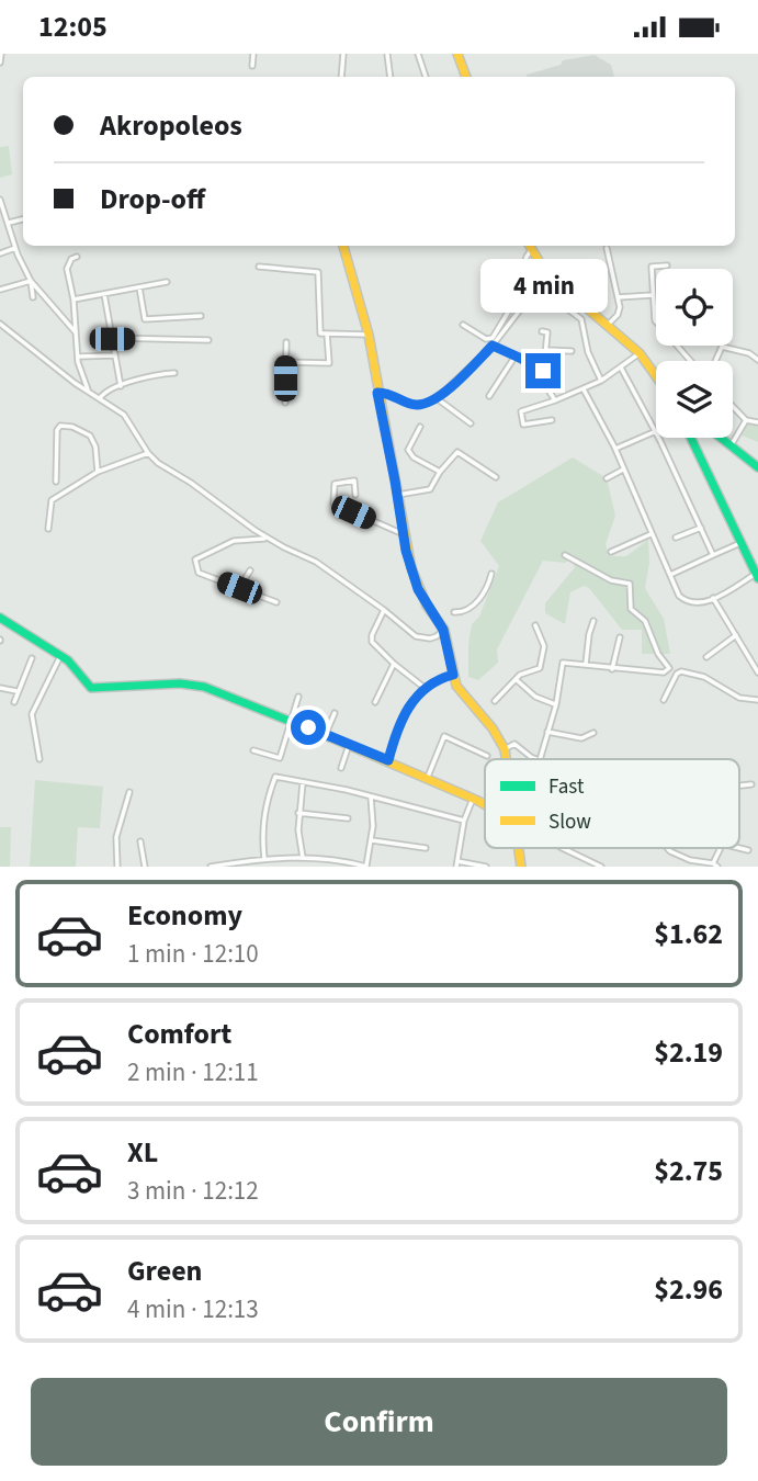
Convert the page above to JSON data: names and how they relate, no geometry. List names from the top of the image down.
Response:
{
  "legend": ["Fast", "Slow"],
  "page": {
    "status": "12:05",
    "banner": ["Akropoleos", "Drop-off"],
    "bubble": "4 min",
    "list": [
      {
        "name": "Economy",
        "note": "1 min · 12:10",
        "value": "$1.62"
      },
      {
        "name": "Comfort",
        "note": "2 min · 12:11",
        "value": "$2.19"
      },
      {
        "name": "XL",
        "note": "3 min · 12:12",
        "value": "$2.75"
      },
      {
        "name": "Green",
        "note": "4 min · 12:13",
        "value": "$2.96"
      }
    ],
    "buttons": "Confirm"
  }
}
